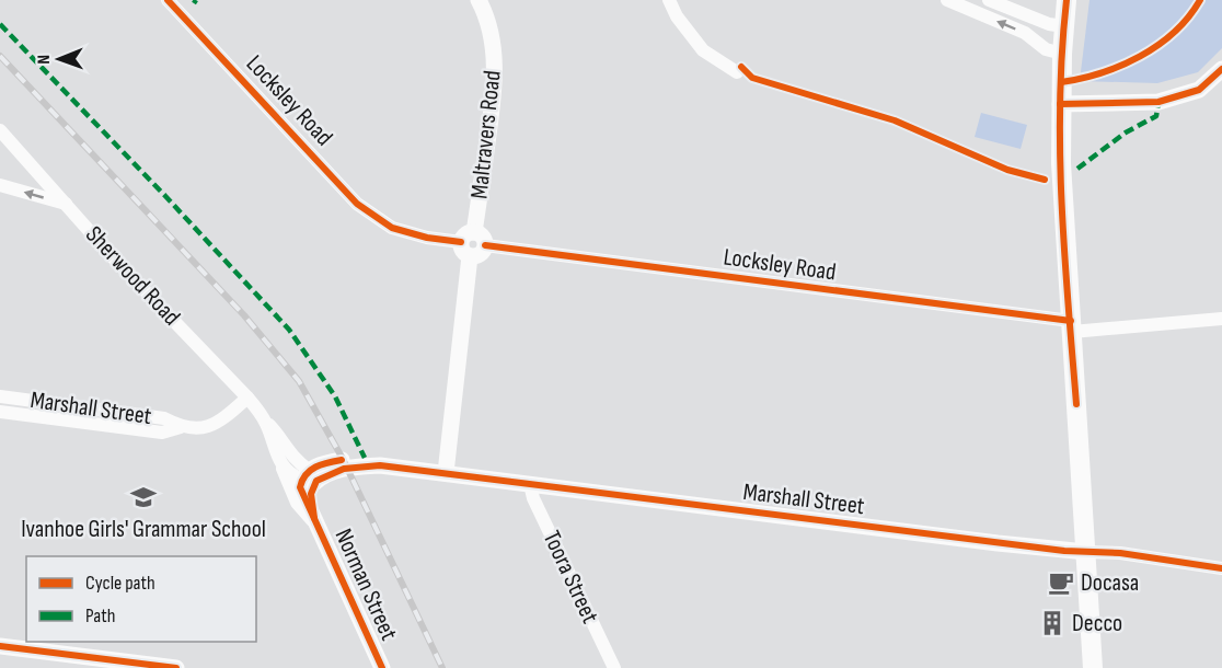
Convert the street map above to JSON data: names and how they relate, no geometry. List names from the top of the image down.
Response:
{
  "streets": {
    "street": [
      "Locksley Road",
      "Maltravers Road",
      "Sherwood Road",
      "Marshall Street",
      "Toora Street",
      "Norman Street"
    ]
  },
  "crossings": [
    ["Locksley Road", "Maltravers Road"],
    ["Maltravers Road", "Marshall Street"],
    ["Sherwood Road", "Marshall Street"],
    ["Sherwood Road", "Norman Street"],
    ["Marshall Street", "Toora Street"],
    ["Marshall Street", "Norman Street"]
  ],
  "places": {
    "school or university": ["Ivanhoe Girls' Grammar School"],
    "cafe": ["Docasa"],
    "building": ["Decco"]
  },
  "legend": ["Cycle path", "Path"],
  "north": "left"
}
